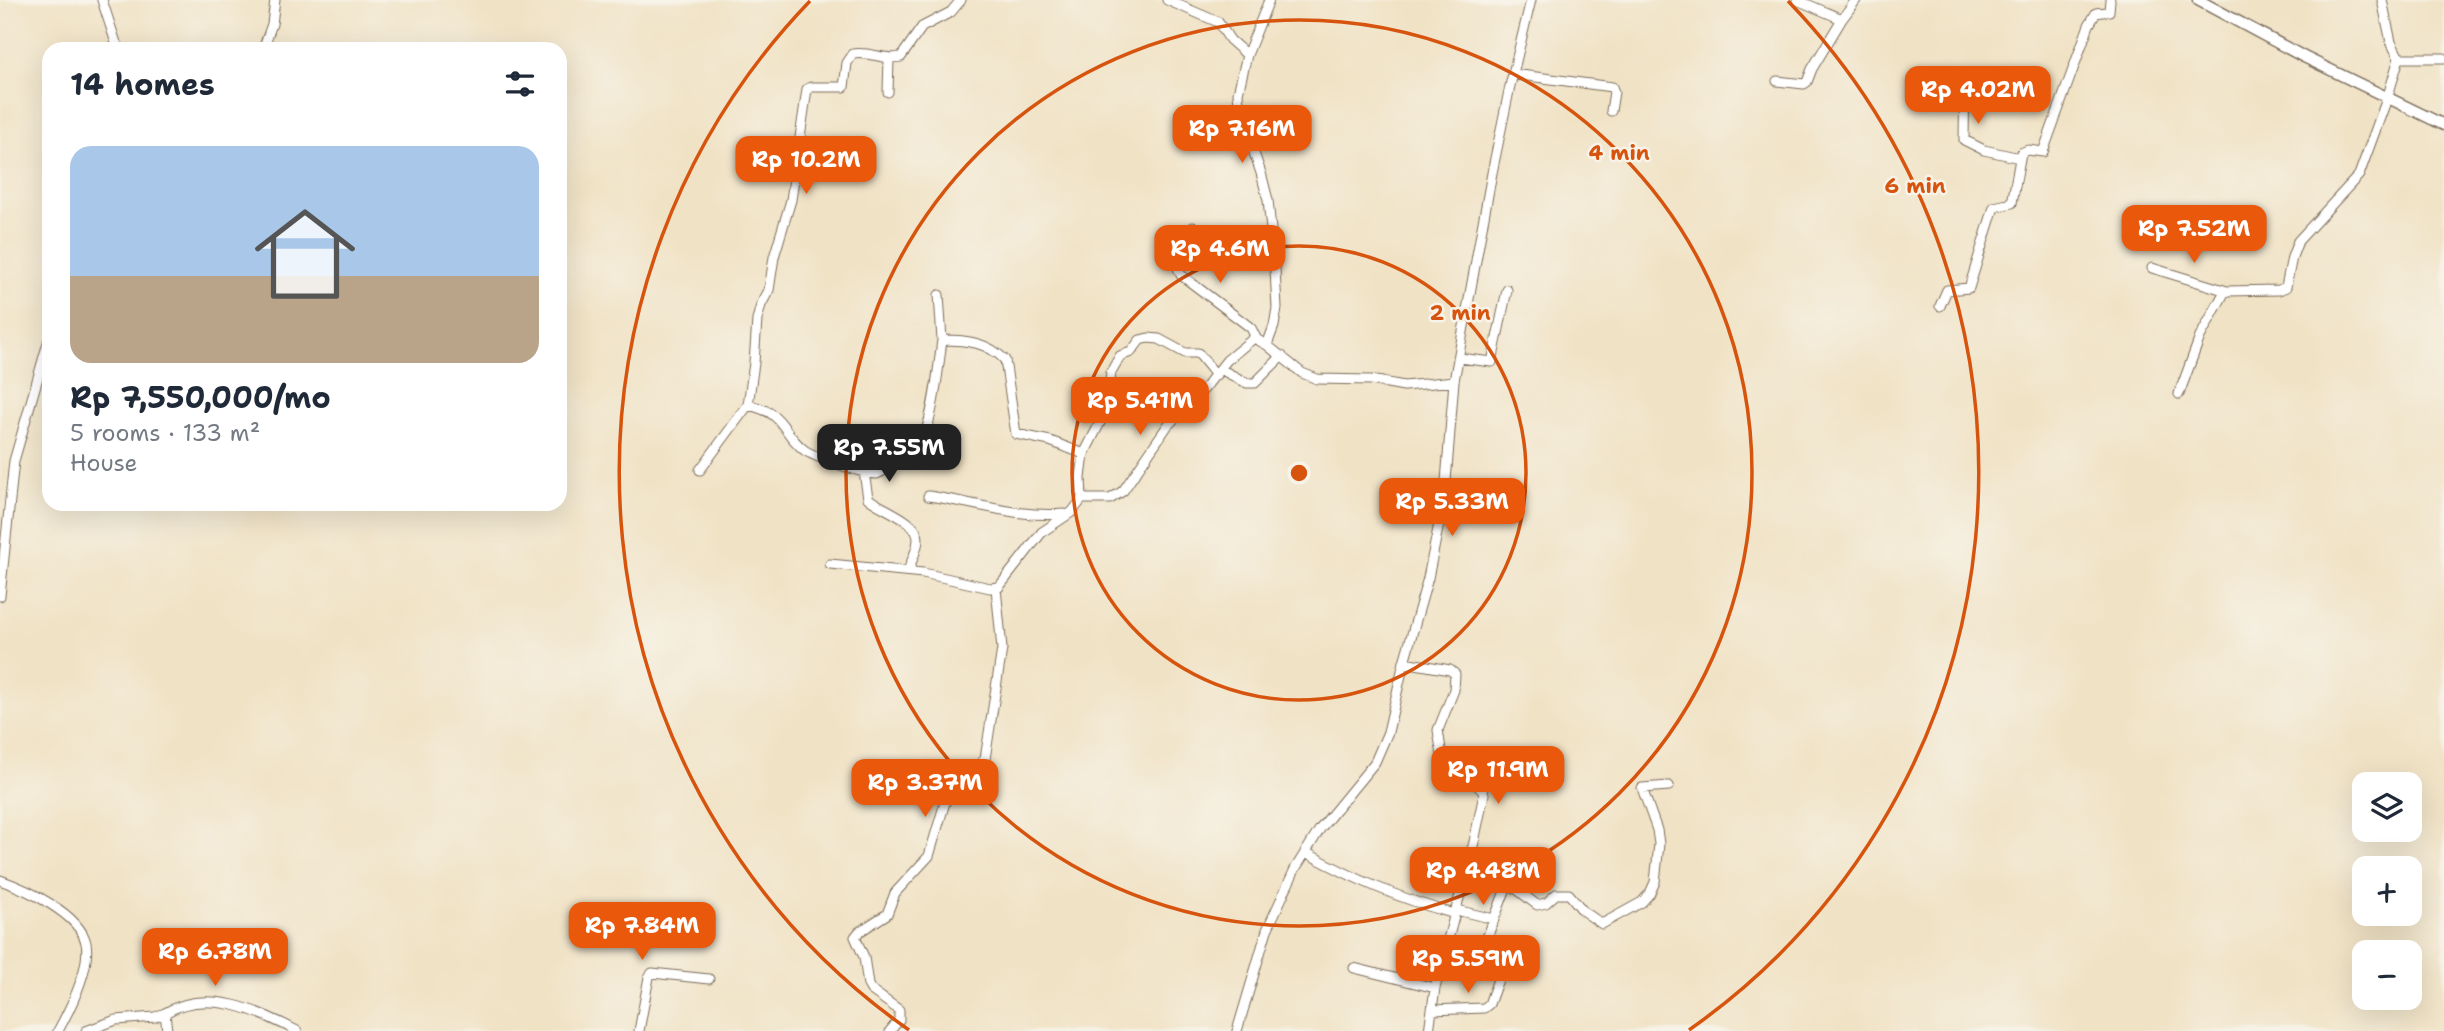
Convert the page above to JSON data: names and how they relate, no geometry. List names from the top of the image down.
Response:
{
  "page": {
    "heading": "14 homes",
    "price": [
      "Rp 4.02M",
      "Rp 7.16M",
      "Rp 10.2M",
      "Rp 7.52M",
      "Rp 4.6M",
      "Rp 5.41M",
      "Rp 7.55M",
      "Rp 5.33M",
      "Rp 11.9M",
      "Rp 3.37M",
      "Rp 4.48M",
      "Rp 7.84M",
      "Rp 6.78M",
      "Rp 5.59M"
    ],
    "list": [
      {
        "name": "Rp 7,550,000/mo",
        "note": "5 rooms · 133 m² · House"
      }
    ],
    "map_buttons": ["+", "−"]
  },
  "rings": ["4 min", "6 min", "2 min"]
}
